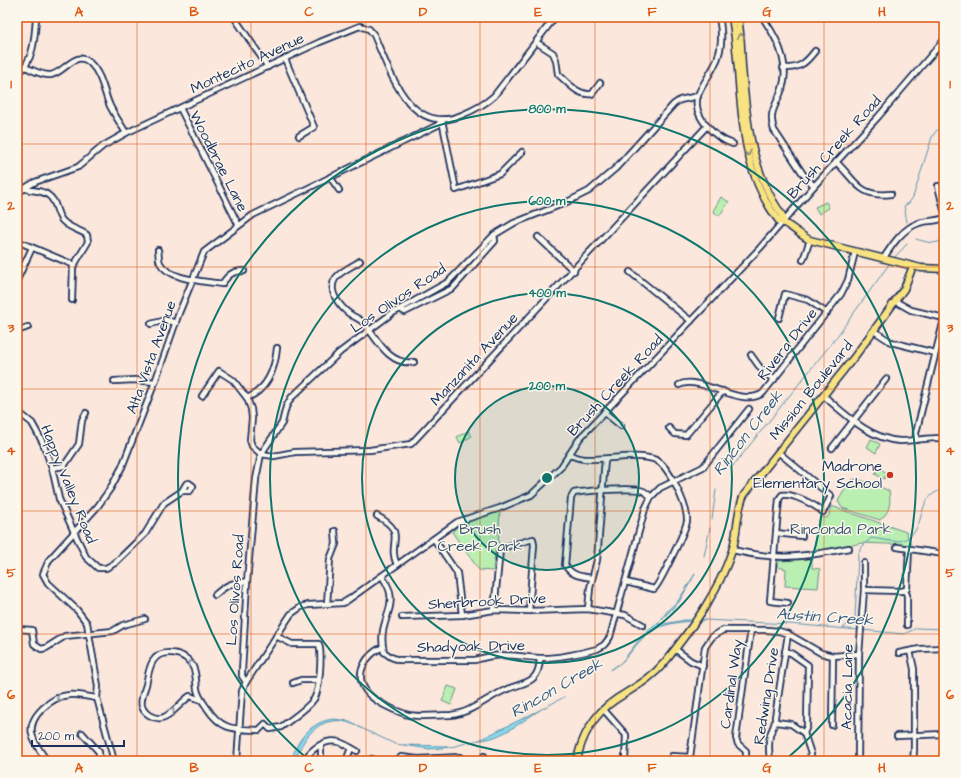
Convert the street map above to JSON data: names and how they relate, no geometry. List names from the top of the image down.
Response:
{
  "streets": {
    "main road": ["Mission Boulevard"],
    "street": [
      "Montecito Avenue",
      "Brush Creek Road",
      "Woodbrae Lane",
      "Los Olivos Road",
      "Rivera Drive",
      "Alta Vista Avenue",
      "Manzanita Avenue",
      "Happy Valley Road",
      "Sherbrook Drive",
      "Shadyoak Drive",
      "Cardinal Way",
      "Acacia Lane",
      "Redwing Drive"
    ]
  },
  "crossings": [
    ["Montecito Avenue", "Woodbrae Lane"],
    ["Montecito Avenue", "Alta Vista Avenue"],
    ["Brush Creek Road", "Los Olivos Road"],
    ["Woodbrae Lane", "Alta Vista Avenue"],
    ["Los Olivos Road", "Manzanita Avenue"],
    ["Alta Vista Avenue", "Happy Valley Road"],
    ["Sherbrook Drive", "Shadyoak Drive"]
  ],
  "water": ["Rincon Creek", "Austin Creek"],
  "parks": ["Brush Creek Park", "Rinconda Park"],
  "places": ["Madrone Elementary School"],
  "scale_bar": "200 m",
  "grid": {
    "columns": [
      "A",
      "B",
      "C",
      "D",
      "E",
      "F",
      "G",
      "H"
    ],
    "rows": [
      "1",
      "2",
      "3",
      "4",
      "5",
      "6"
    ]
  },
  "rings": [
    "800 m",
    "600 m",
    "400 m",
    "200 m"
  ]
}
